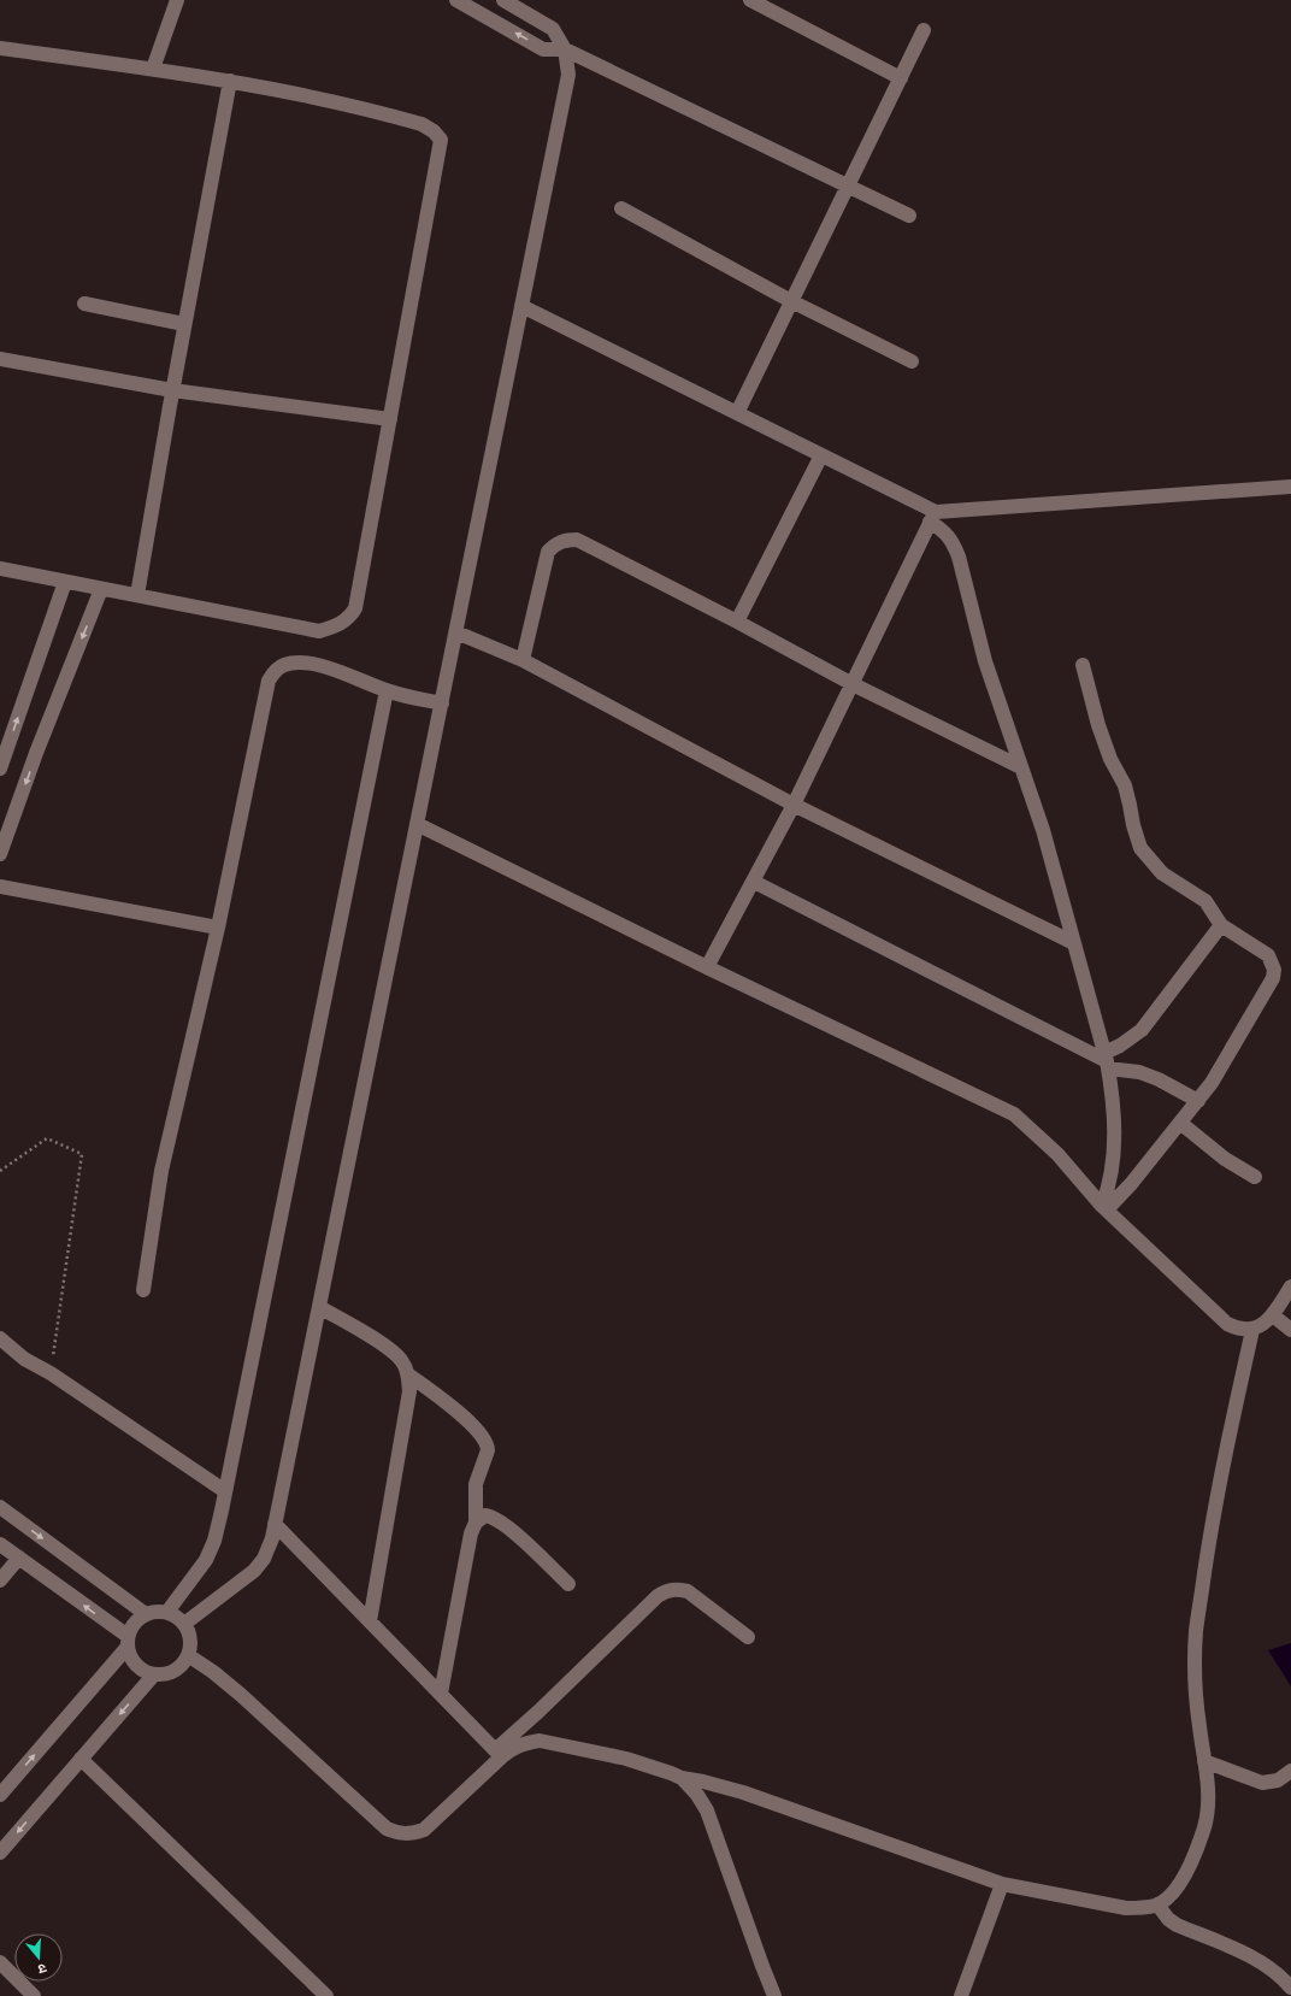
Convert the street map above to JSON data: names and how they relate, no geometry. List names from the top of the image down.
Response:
{
  "north": "bottom"
}
